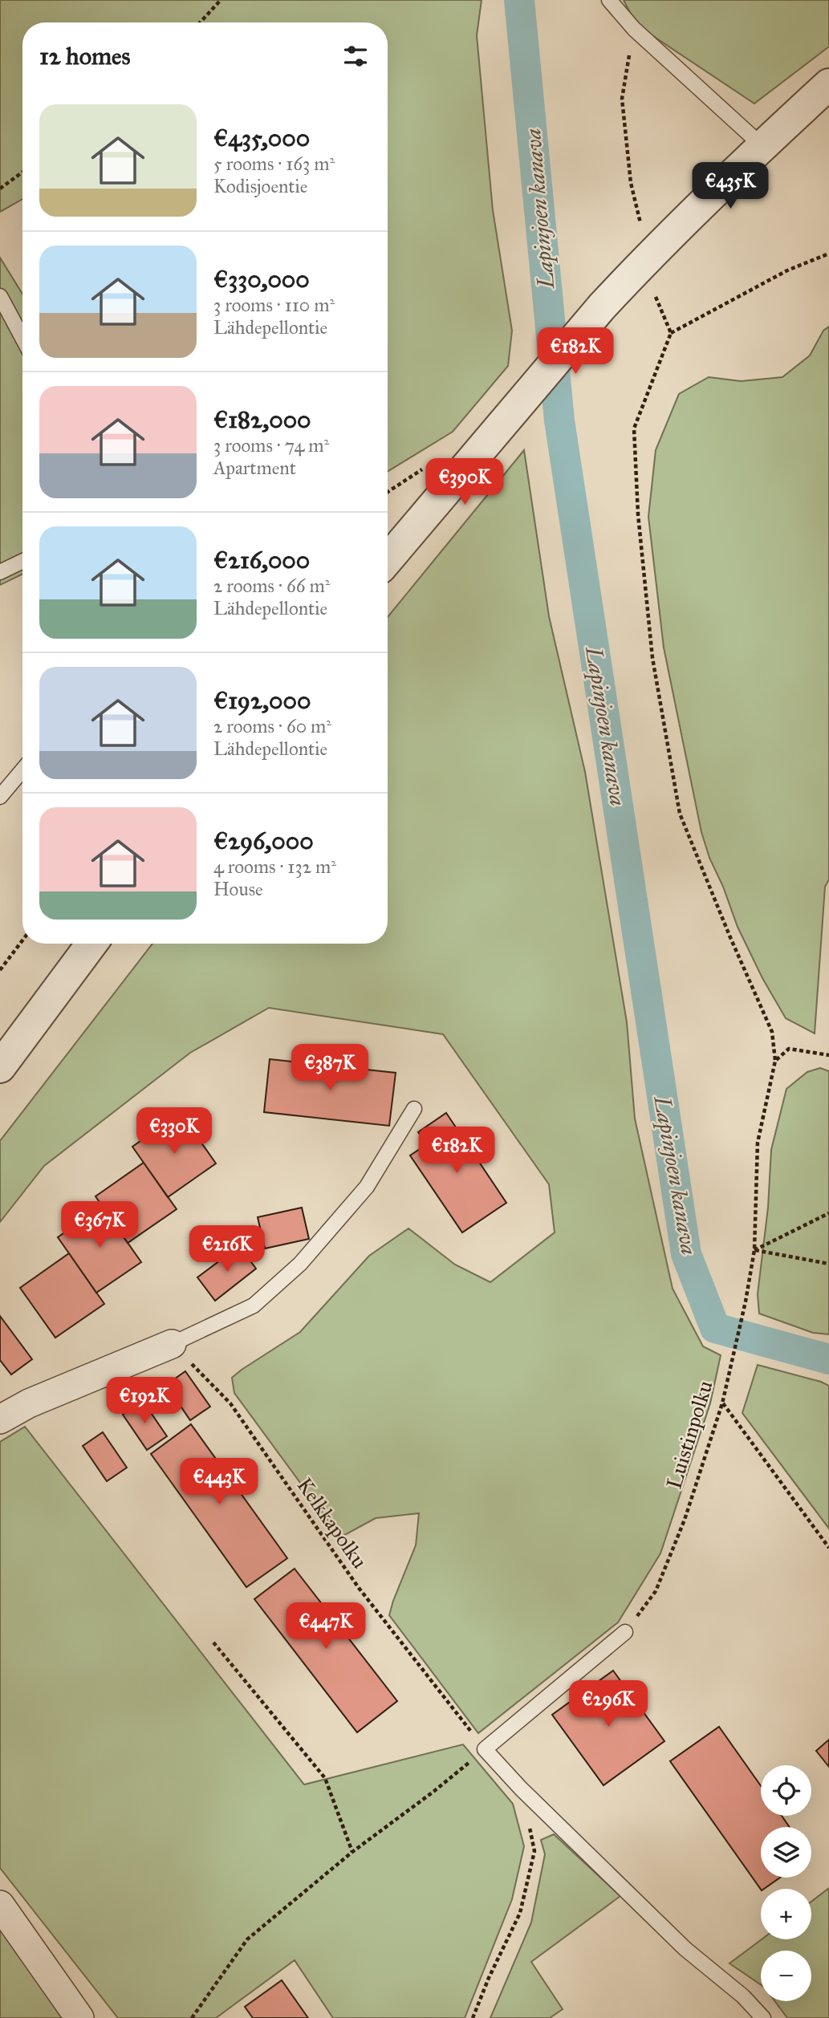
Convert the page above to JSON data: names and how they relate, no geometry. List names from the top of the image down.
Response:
{
  "streets": {
    "path": ["Luistinpolku", "Kelkkapolku"]
  },
  "water": ["Lapinjoen kanava"],
  "page": {
    "heading": "12 homes",
    "list": [
      {
        "name": "€435,000",
        "note": "5 rooms · 163 m² · Kodisjoentie"
      },
      {
        "name": "€330,000",
        "note": "3 rooms · 110 m² · Lähdepellontie"
      },
      {
        "name": "€182,000",
        "note": "3 rooms · 74 m² · Apartment"
      },
      {
        "name": "€216,000",
        "note": "2 rooms · 66 m² · Lähdepellontie"
      },
      {
        "name": "€192,000",
        "note": "2 rooms · 60 m² · Lähdepellontie"
      },
      {
        "name": "€296,000",
        "note": "4 rooms · 132 m² · House"
      }
    ],
    "price": [
      "€435K",
      "€182K",
      "€390K",
      "€387K",
      "€330K",
      "€182K",
      "€367K",
      "€216K",
      "€192K",
      "€443K",
      "€447K",
      "€296K"
    ],
    "map_buttons": ["+", "−"]
  }
}
